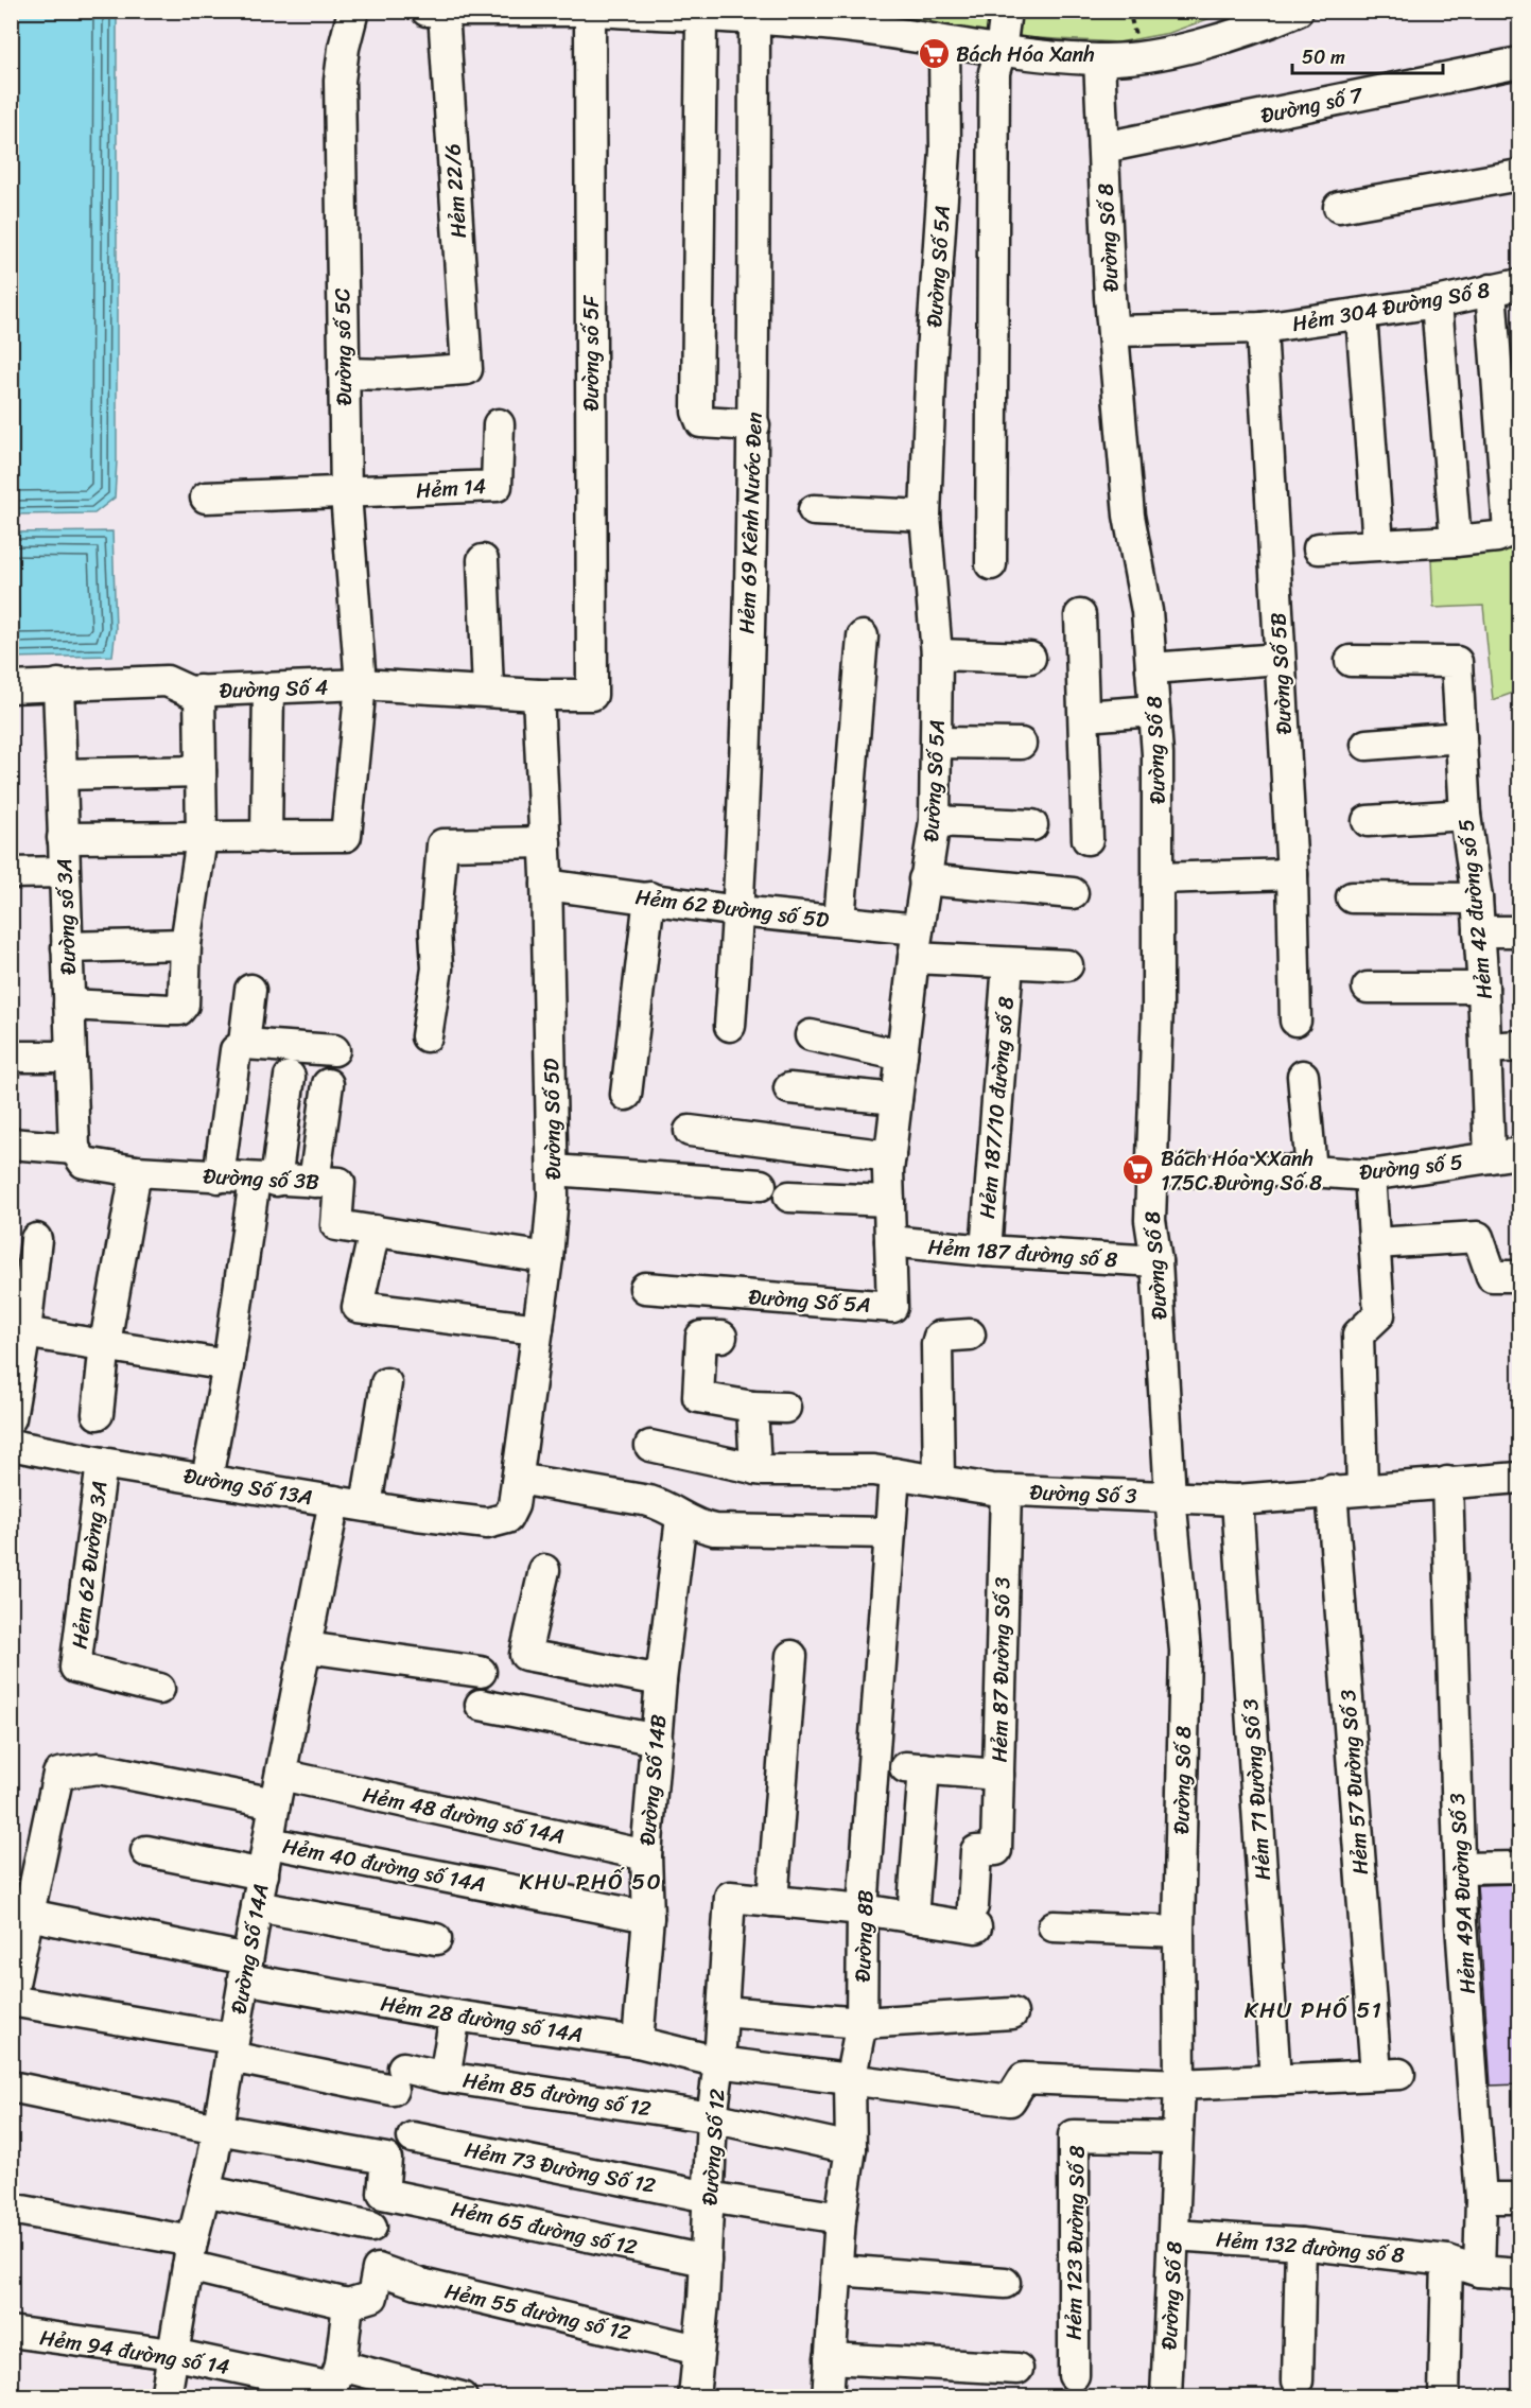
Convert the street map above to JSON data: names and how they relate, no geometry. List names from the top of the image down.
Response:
{
  "streets": {
    "street": [
      "Đường số 7",
      "Hẻm 22/6",
      "Đường Số 8",
      "Đường Số 5A",
      "Hẻm 304 Đường Số 8",
      "Đường số 5C",
      "Đường số 5F",
      "Hẻm 14",
      "Hẻm 69 Kênh Nước Đen",
      "Đường Số 5B",
      "Đường Số 4",
      "Hẻm 62 Đường số 5D",
      "Hẻm 42 đường số 5",
      "Đường số 3A",
      "Hẻm 187/10 đường số 8",
      "Đường Số 5D",
      "Đường số 5",
      "Đường số 3B",
      "Hẻm 187 đường số 8",
      "Đường Số 13A",
      "Đường Số 3",
      "Hẻm 62 Đường 3A",
      "Hẻm 87 Đường Số 3",
      "Đường Số 14B",
      "Hẻm 57 Đường Số 3",
      "Hẻm 71 Đường Số 3",
      "Hẻm 48 đường số 14A",
      "Hẻm 40 đường số 14A",
      "Hẻm 49A Đường Số 3",
      "Đường 8B",
      "Đường Số 14A",
      "Hẻm 28 đường số 14A",
      "Hẻm 85 đường số 12",
      "Đường Số 12",
      "Hẻm 73 Đường Số 12",
      "Hẻm 65 đường số 12",
      "Hẻm 123 Đường Số 8",
      "Hẻm 132 đường số 8",
      "Hẻm 55 đường số 12",
      "Hẻm 94 đường số 14"
    ]
  },
  "crossings": [
    ["Đường số 7", "Đường Số 8"],
    ["Hẻm 22/6", "Đường số 5C"],
    ["Đường Số 8", "Đường số 5"],
    ["Đường Số 8", "Hẻm 187 đường số 8"],
    ["Đường Số 8", "Đường Số 3"],
    ["Đường Số 8", "Hẻm 28 đường số 14A"],
    ["Đường Số 8", "Hẻm 123 Đường Số 8"],
    ["Đường Số 8", "Hẻm 132 đường số 8"],
    ["Đường Số 5A", "Hẻm 62 Đường số 5D"],
    ["Đường Số 5A", "Hẻm 187 đường số 8"],
    ["Hẻm 304 Đường Số 8", "Đường Số 5B"],
    ["Đường số 5C", "Hẻm 14"],
    ["Đường số 5C", "Đường Số 4"],
    ["Đường số 5F", "Đường Số 4"],
    ["Đường số 5F", "Đường Số 5D"],
    ["Hẻm 69 Kênh Nước Đen", "Hẻm 62 Đường số 5D"],
    ["Đường Số 4", "Đường số 3A"],
    ["Đường Số 4", "Đường Số 5D"],
    ["Hẻm 62 Đường số 5D", "Hẻm 187/10 đường số 8"],
    ["Hẻm 62 Đường số 5D", "Đường Số 5D"],
    ["Hẻm 42 đường số 5", "Đường số 5"],
    ["Đường số 3A", "Đường số 3B"],
    ["Hẻm 187/10 đường số 8", "Hẻm 187 đường số 8"],
    ["Đường Số 5D", "Đường số 3B"],
    ["Đường Số 5D", "Đường Số 13A"],
    ["Đường Số 13A", "Hẻm 62 Đường 3A"],
    ["Đường Số 13A", "Đường Số 14A"],
    ["Đường Số 3", "Hẻm 87 Đường Số 3"],
    ["Đường Số 3", "Hẻm 57 Đường Số 3"],
    ["Đường Số 3", "Hẻm 71 Đường Số 3"],
    ["Đường Số 3", "Hẻm 49A Đường Số 3"],
    ["Đường Số 3", "Đường 8B"],
    ["Đường Số 14B", "Hẻm 48 đường số 14A"],
    ["Đường Số 14B", "Hẻm 40 đường số 14A"],
    ["Đường Số 14B", "Hẻm 28 đường số 14A"],
    ["Hẻm 57 Đường Số 3", "Hẻm 71 Đường Số 3"],
    ["Hẻm 48 đường số 14A", "Đường Số 14A"],
    ["Hẻm 48 đường số 14A", "Hẻm 28 đường số 14A"],
    ["Hẻm 40 đường số 14A", "Đường Số 14A"],
    ["Đường 8B", "Hẻm 28 đường số 14A"],
    ["Đường 8B", "Hẻm 85 đường số 12"],
    ["Đường 8B", "Hẻm 73 Đường Số 12"],
    ["Đường Số 14A", "Hẻm 28 đường số 14A"],
    ["Đường Số 14A", "Hẻm 85 đường số 12"],
    ["Đường Số 14A", "Hẻm 65 đường số 12"],
    ["Đường Số 14A", "Hẻm 94 đường số 14"],
    ["Hẻm 28 đường số 14A", "Đường Số 12"],
    ["Hẻm 85 đường số 12", "Đường Số 12"],
    ["Đường Số 12", "Hẻm 73 Đường Số 12"],
    ["Đường Số 12", "Hẻm 65 đường số 12"],
    ["Đường Số 12", "Hẻm 55 đường số 12"]
  ],
  "districts": ["KHU PHỐ 50", "KHU PHỐ 51"],
  "places": {
    "supermarket": ["Bách Hóa Xanh", "Bách Hóa XXanh 175C Đường Số 8"]
  },
  "scale_bar": "50 m"
}
